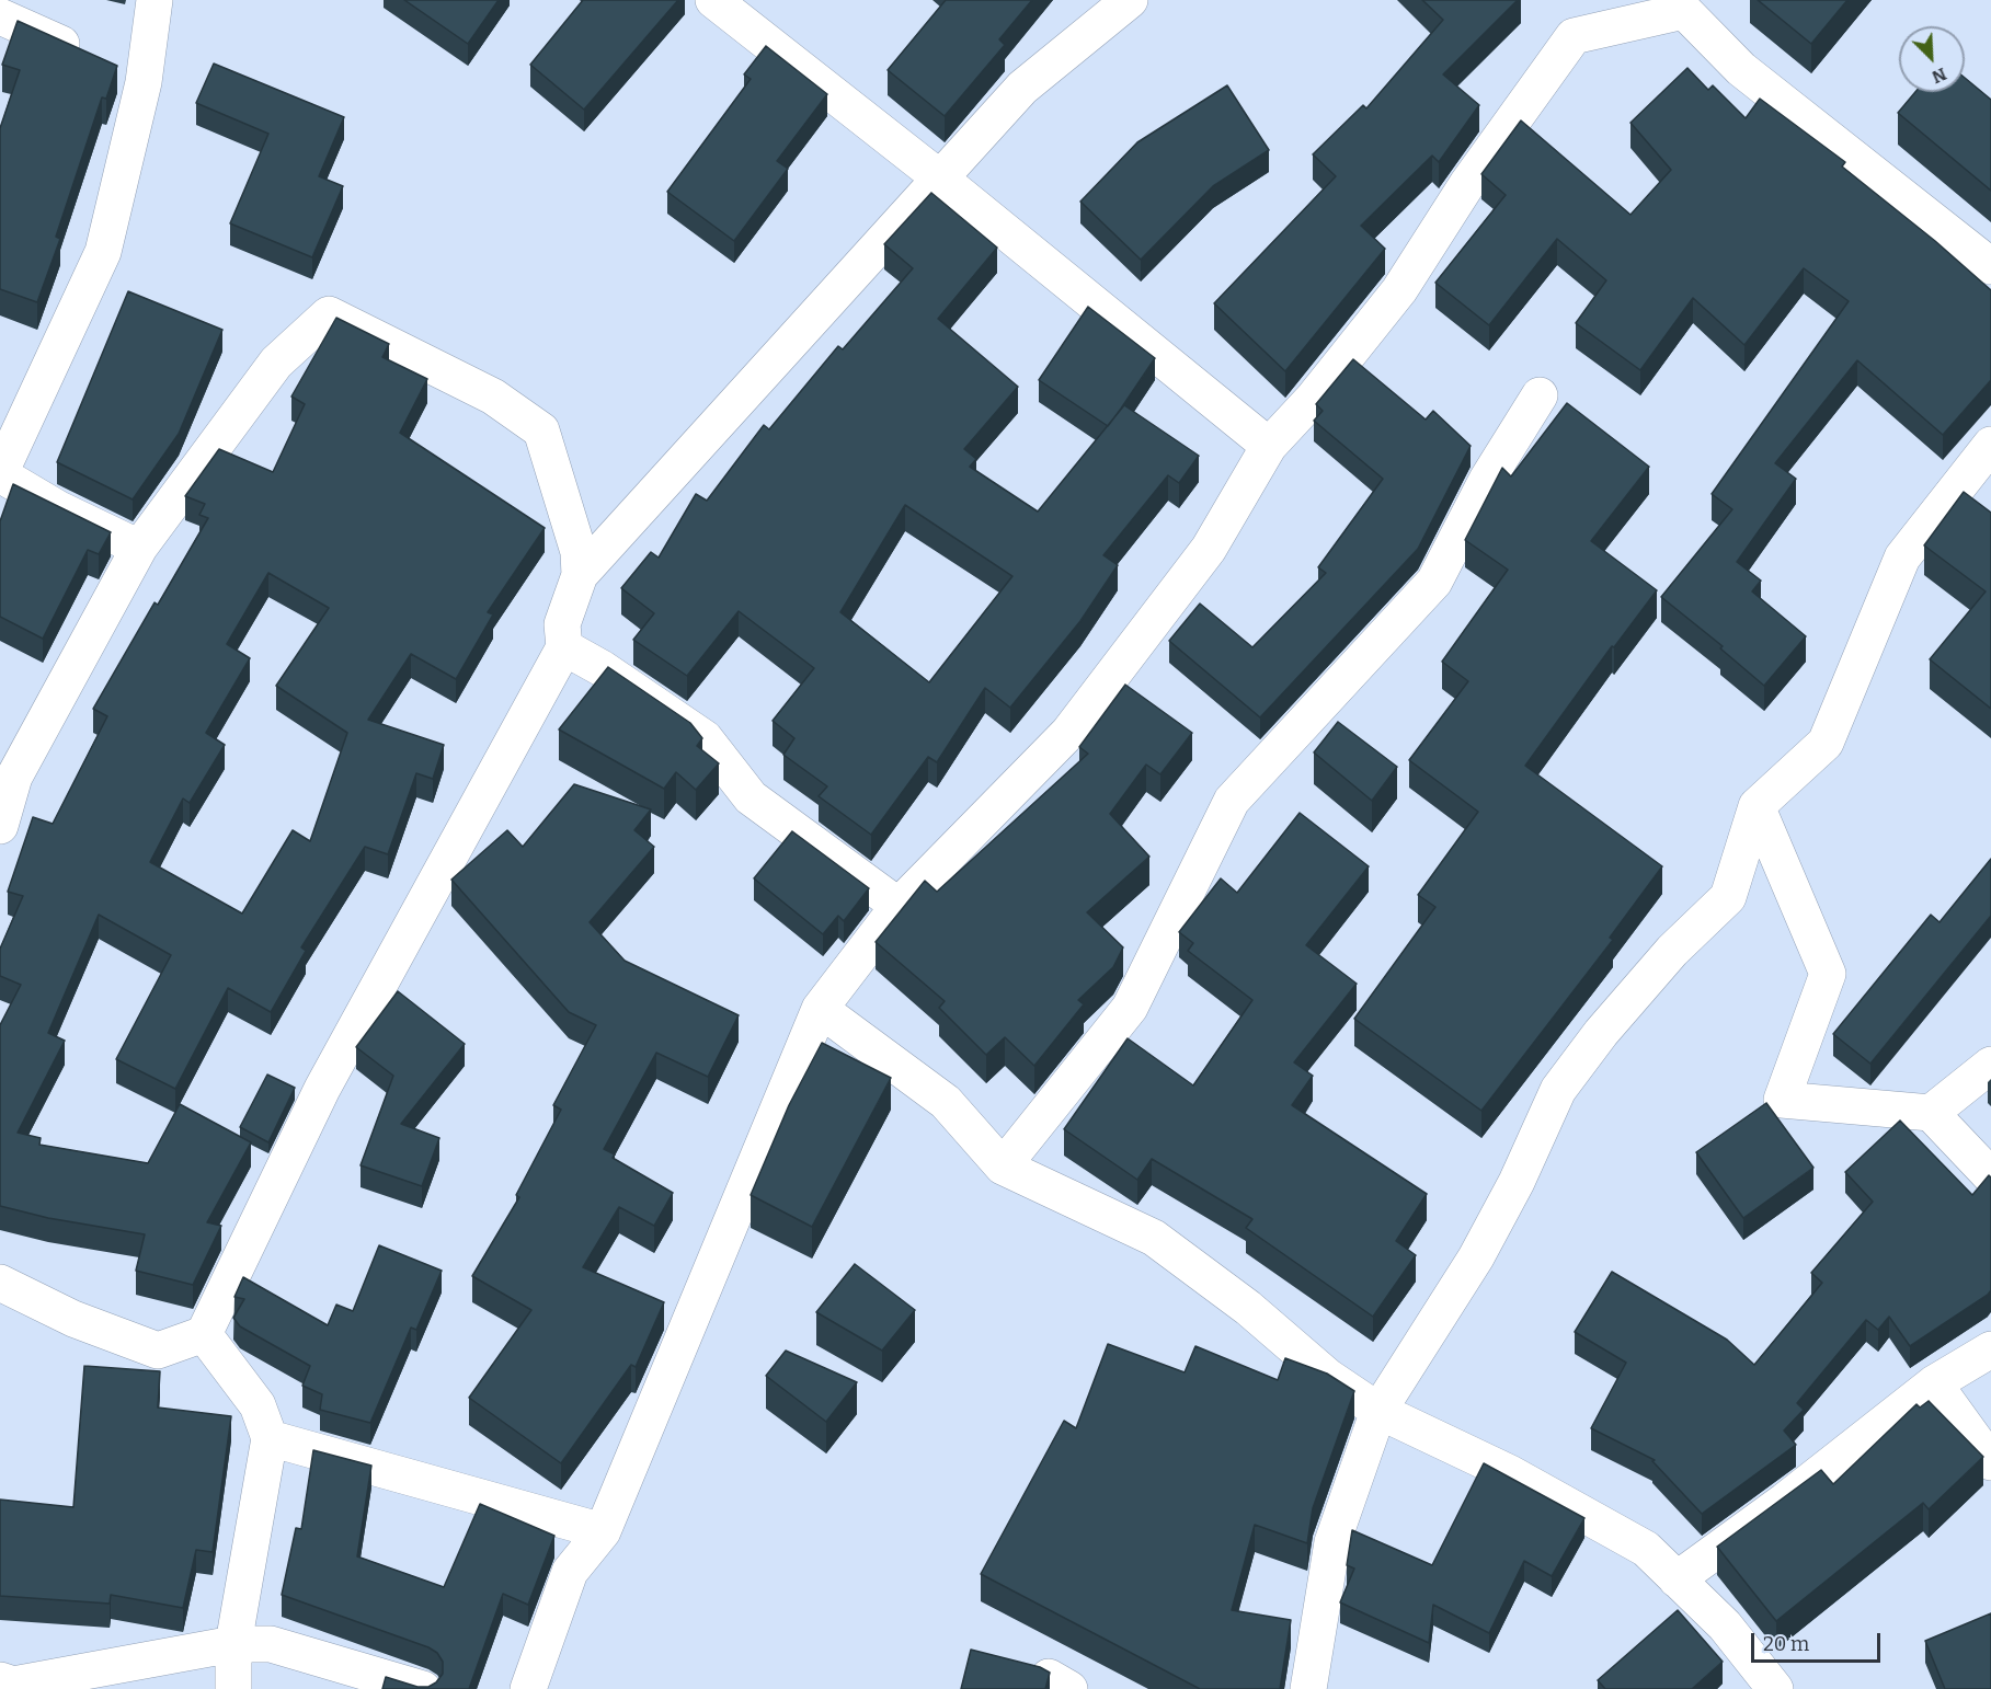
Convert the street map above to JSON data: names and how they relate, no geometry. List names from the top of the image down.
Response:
{
  "scale_bar": "20 m",
  "north": "bottom right"
}
